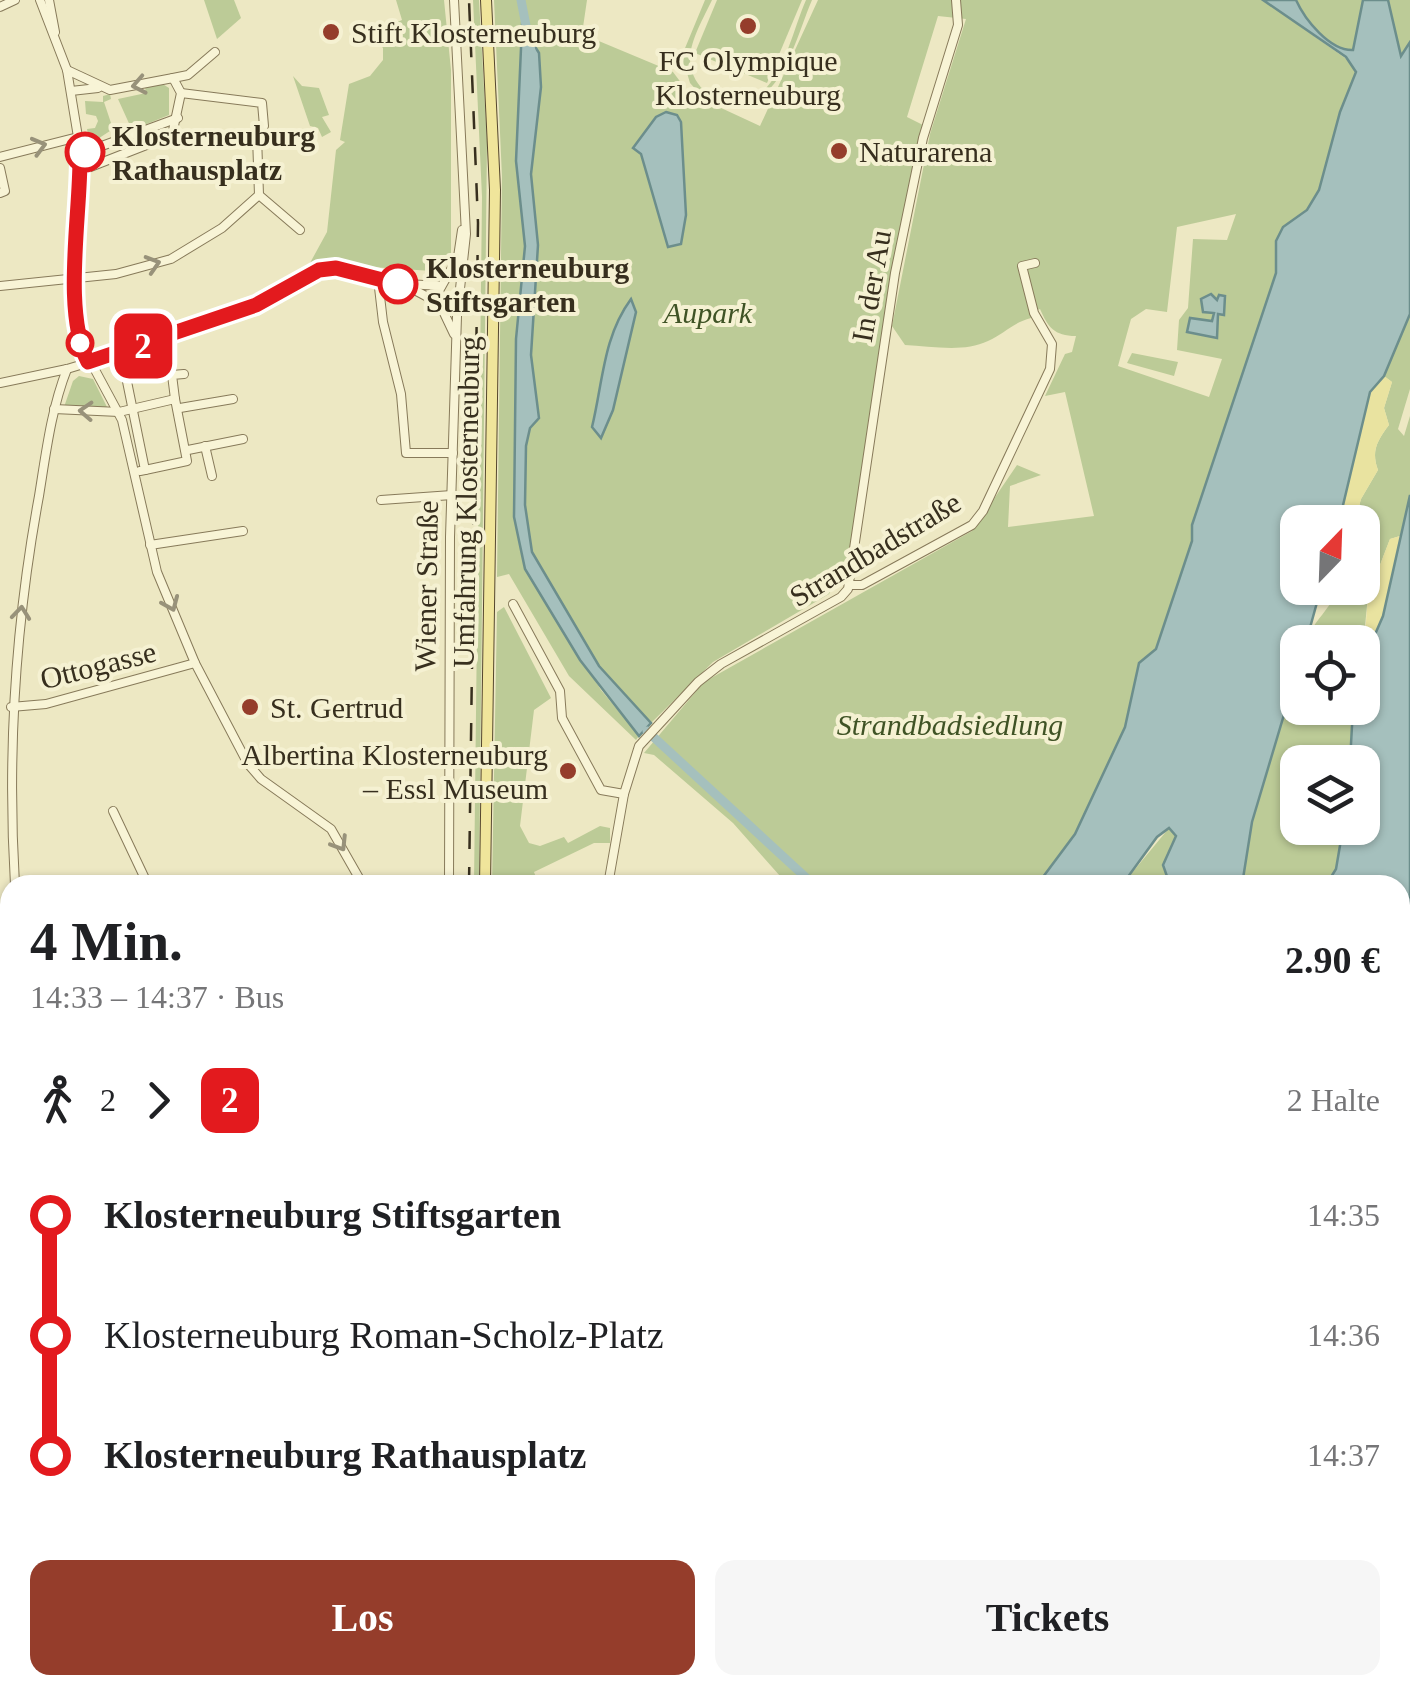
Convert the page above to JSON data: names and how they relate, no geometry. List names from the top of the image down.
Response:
{
  "streets": {
    "main road": ["Umfahrung Klosterneuburg"],
    "street": [
      "In der Au",
      "Strandbadstraße",
      "Wiener Straße",
      "Ottogasse"
    ]
  },
  "crossings": [
    ["In der Au", "Strandbadstraße"]
  ],
  "parks": ["Aupark", "Strandbadsiedlung"],
  "places": [
    "FC Olympique Klosterneuburg",
    "Stift Klosterneuburg",
    "Naturarena",
    "Klosterneuburg Rathausplatz",
    "Klosterneuburg Stiftsgarten",
    "St. Gertrud",
    "Albertina Klosterneuburg – Essl Museum"
  ],
  "lines": ["bus line 2"],
  "north": "top right",
  "page": {
    "on_map": "2",
    "heading": ["4 Min.", "14:33 – 14:37 · Bus", "2.90 €"],
    "legs": ["2", "2", "2 Halte"],
    "list": [
      {
        "name": "Klosterneuburg Stiftsgarten",
        "value": "14:35"
      },
      {
        "name": "Klosterneuburg Roman-Scholz-Platz",
        "value": "14:36"
      },
      {
        "name": "Klosterneuburg Rathausplatz",
        "value": "14:37"
      }
    ],
    "buttons": ["Los", "Tickets"]
  }
}
